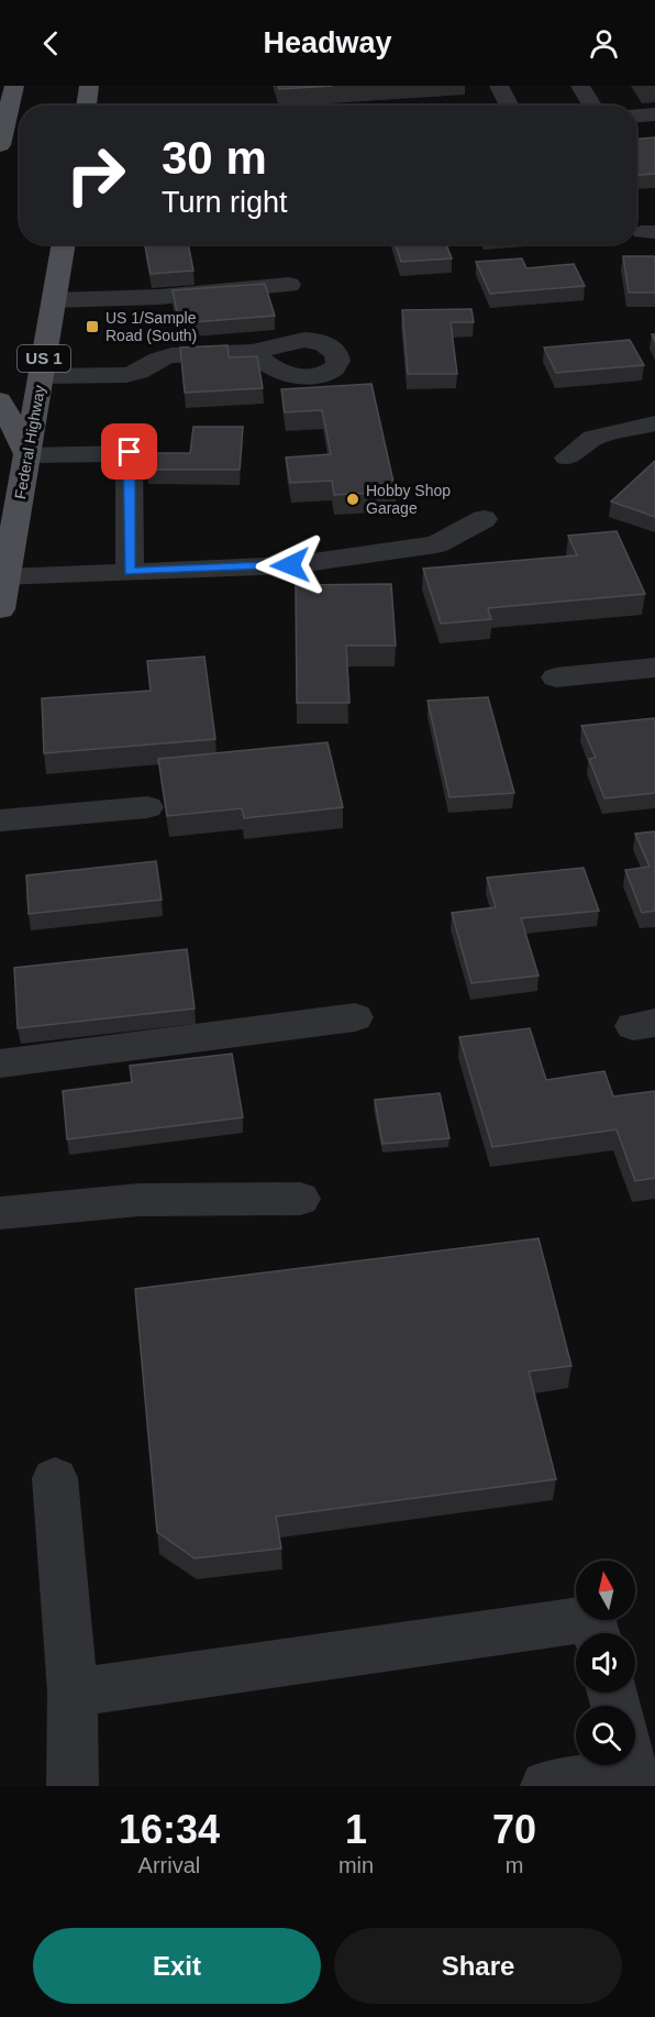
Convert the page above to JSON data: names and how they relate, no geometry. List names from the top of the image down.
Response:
{
  "streets": {
    "main road": ["US 1", "Federal Highway"]
  },
  "places": {
    "transit": ["US 1/Sample Road (South)"],
    "other": ["Hobby Shop Garage"]
  },
  "north": "top",
  "page": {
    "header": "Headway",
    "turn": ["30 m", "Turn right"],
    "eta": [
      "16:34",
      "Arrival",
      "1",
      "min",
      "70",
      "m"
    ],
    "buttons": ["Exit", "Share"]
  }
}
